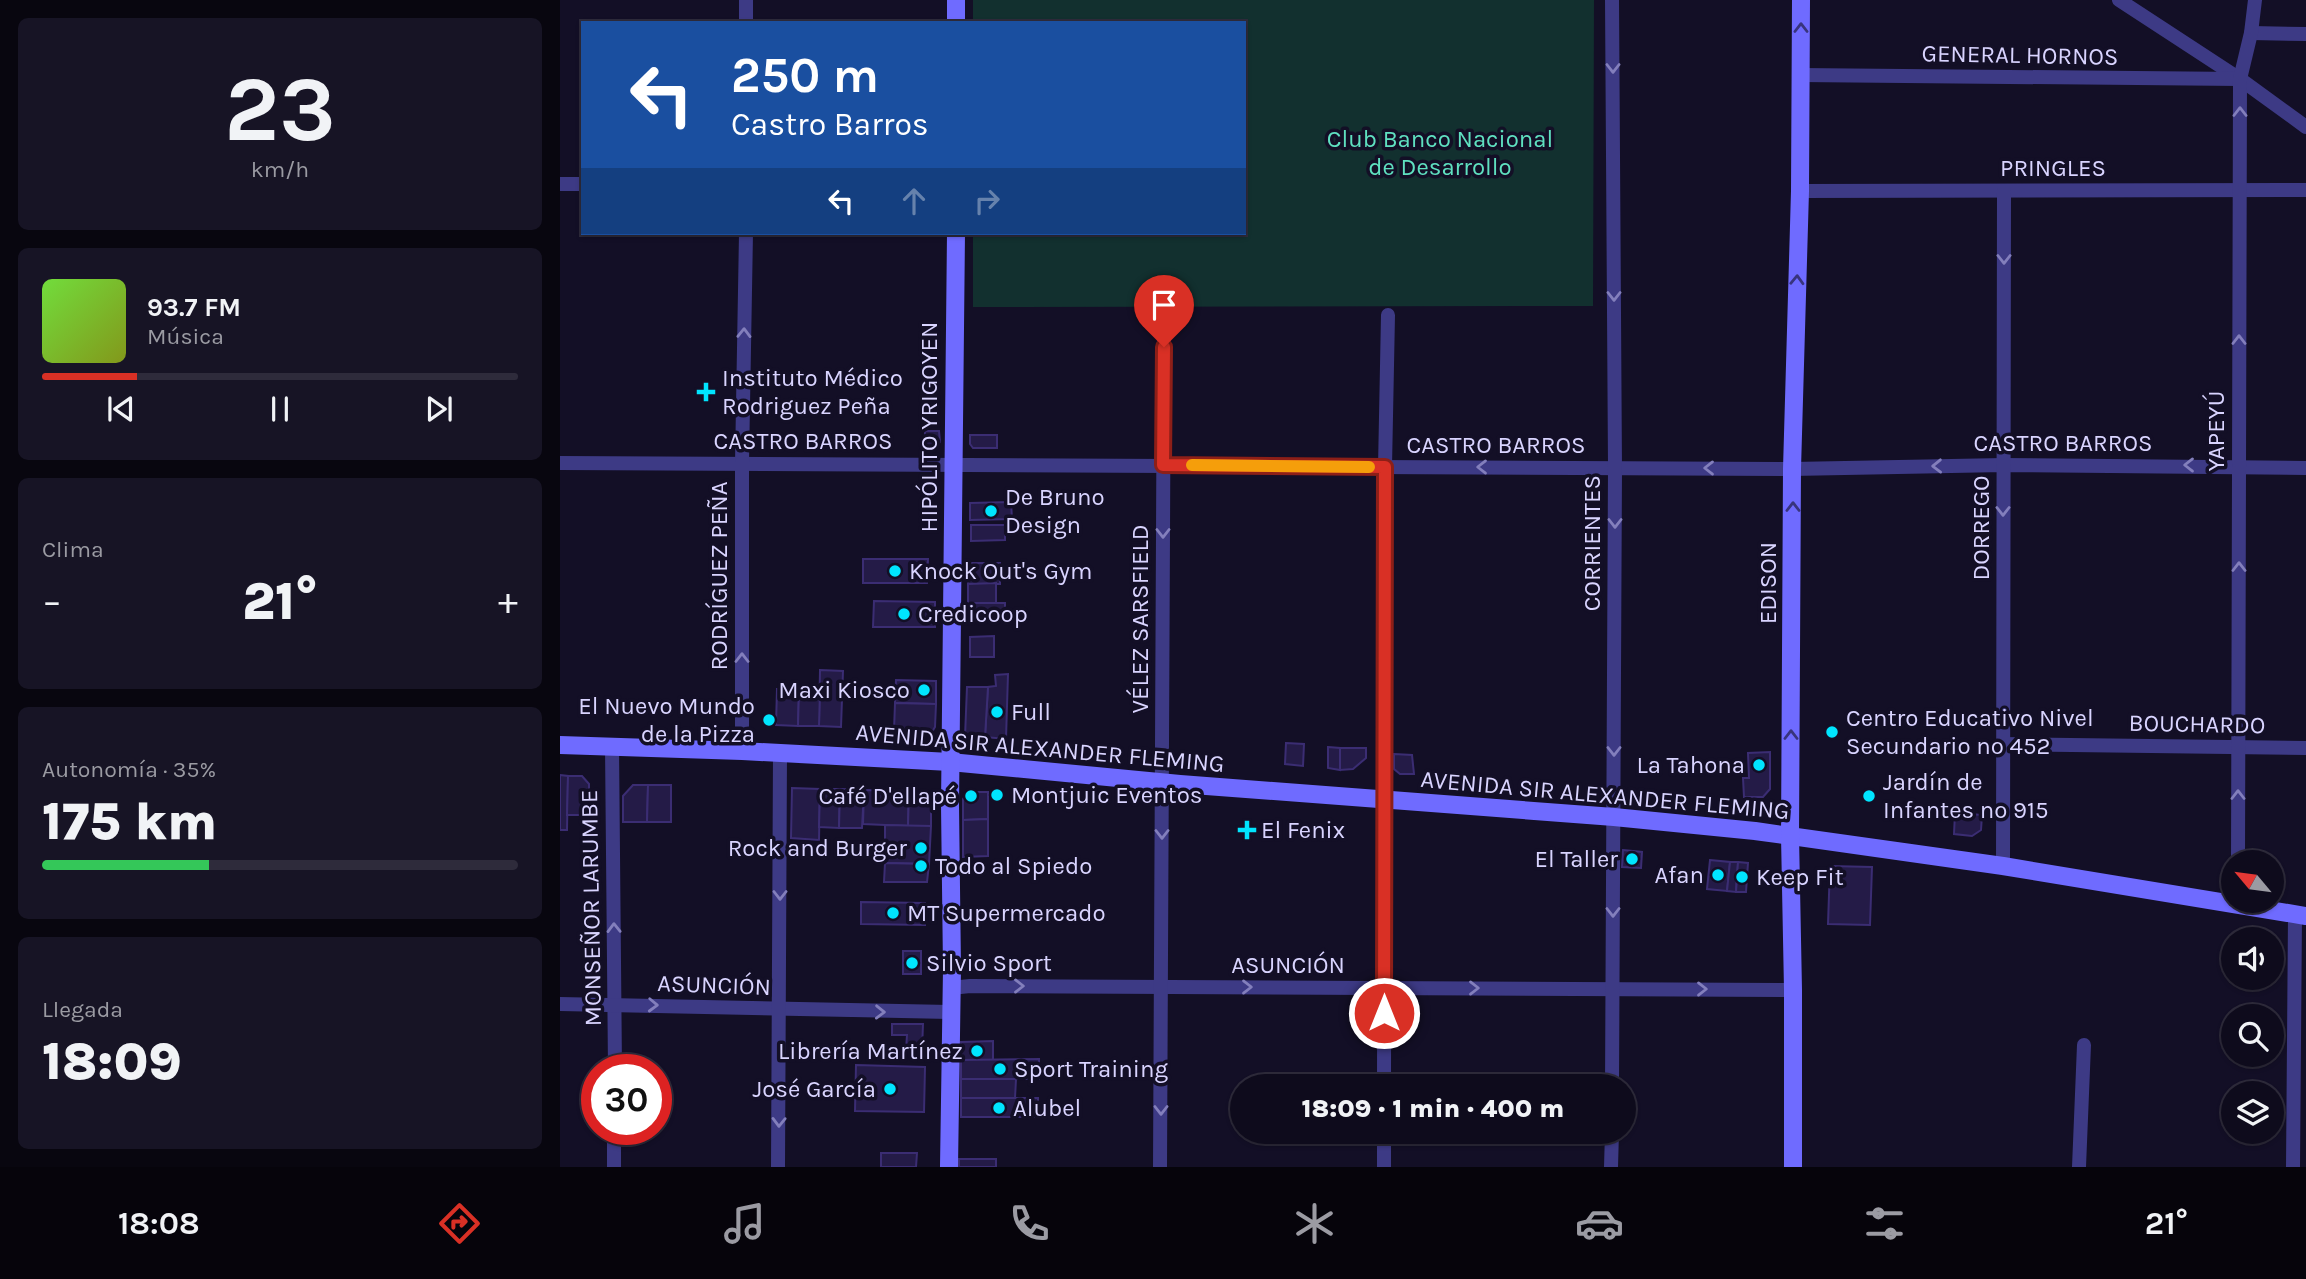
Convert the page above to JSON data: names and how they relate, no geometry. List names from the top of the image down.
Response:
{
  "streets": {
    "street": [
      "GENERAL HORNOS",
      "PRINGLES",
      "HIPÓLITO YRIGOYEN",
      "YAPEYÚ",
      "CASTRO BARROS",
      "DORREGO",
      "CORRIENTES",
      "RODRÍGUEZ PEÑA",
      "EDISON",
      "VÉLEZ SARSFIELD",
      "BOUCHARDO",
      "AVENIDA SIR ALEXANDER FLEMING",
      "MONSEÑOR LARUMBE",
      "ASUNCIÓN"
    ]
  },
  "crossings": [
    ["GENERAL HORNOS", "YAPEYÚ"],
    ["GENERAL HORNOS", "EDISON"],
    ["PRINGLES", "YAPEYÚ"],
    ["PRINGLES", "DORREGO"],
    ["PRINGLES", "EDISON"],
    ["HIPÓLITO YRIGOYEN", "CASTRO BARROS"],
    ["HIPÓLITO YRIGOYEN", "AVENIDA SIR ALEXANDER FLEMING"],
    ["HIPÓLITO YRIGOYEN", "ASUNCIÓN"],
    ["YAPEYÚ", "CASTRO BARROS"],
    ["YAPEYÚ", "BOUCHARDO"],
    ["CASTRO BARROS", "DORREGO"],
    ["CASTRO BARROS", "CORRIENTES"],
    ["CASTRO BARROS", "RODRÍGUEZ PEÑA"],
    ["CASTRO BARROS", "EDISON"],
    ["CASTRO BARROS", "VÉLEZ SARSFIELD"],
    ["DORREGO", "BOUCHARDO"],
    ["DORREGO", "AVENIDA SIR ALEXANDER FLEMING"],
    ["CORRIENTES", "AVENIDA SIR ALEXANDER FLEMING"],
    ["CORRIENTES", "ASUNCIÓN"],
    ["RODRÍGUEZ PEÑA", "AVENIDA SIR ALEXANDER FLEMING"],
    ["EDISON", "AVENIDA SIR ALEXANDER FLEMING"],
    ["EDISON", "ASUNCIÓN"],
    ["VÉLEZ SARSFIELD", "AVENIDA SIR ALEXANDER FLEMING"],
    ["VÉLEZ SARSFIELD", "ASUNCIÓN"],
    ["AVENIDA SIR ALEXANDER FLEMING", "MONSEÑOR LARUMBE"],
    ["MONSEÑOR LARUMBE", "ASUNCIÓN"]
  ],
  "one_way": [
    "YAPEYÚ",
    "CASTRO BARROS",
    "DORREGO",
    "CORRIENTES",
    "RODRÍGUEZ PEÑA",
    "EDISON",
    "VÉLEZ SARSFIELD",
    "MONSEÑOR LARUMBE",
    "ASUNCIÓN"
  ],
  "parks": ["Club Banco Nacional de Desarrollo"],
  "places": {
    "health": ["Instituto Médico Rodriguez Peña", "El Fenix"],
    "other": [
      "De Bruno Design",
      "Knock Out's Gym",
      "Credicoop",
      "Maxi Kiosco",
      "Full",
      "El Nuevo Mundo de la Pizza",
      "Centro Educativo Nivel Secundario nº 452",
      "La Tahona",
      "Montjuic Eventos",
      "Café D'ellapé",
      "Jardín de Infantes nº 915",
      "Rock and Burger",
      "El Taller",
      "Todo al Spiedo",
      "Afan",
      "Keep Fit",
      "MT Supermercado",
      "Silvio Sport",
      "Librería Martínez",
      "Sport Training",
      "José García",
      "Alubel"
    ]
  },
  "north": "top left",
  "page": {
    "tile": [
      ["23", "km/h"],
      "Clima",
      ["Autonomía · 35%", "175 km"],
      ["Llegada", "18:09"]
    ],
    "turn": ["250 m", "Castro Barros"],
    "song": ["93.7 FM", "Música"],
    "heat": ["−", "21°", "+"],
    "limit": "30",
    "trip": "18:09 · 1 min · 400 m",
    "tabs": ["18:08", "21°"]
  }
}
